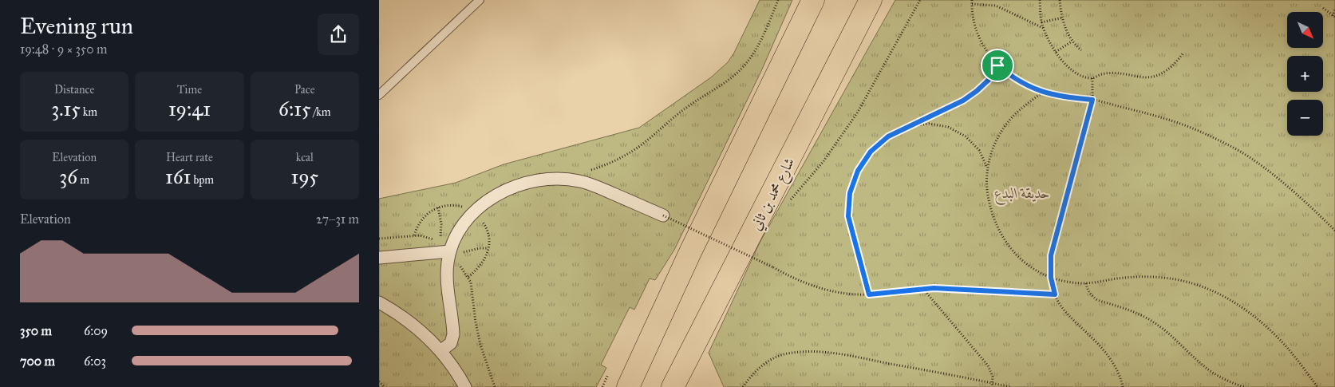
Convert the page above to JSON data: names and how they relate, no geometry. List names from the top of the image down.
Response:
{
  "streets": {
    "main road": ["شارع محمد بن ثاني"]
  },
  "parks": ["حديقة البدع"],
  "north": "bottom right",
  "page": {
    "heading": ["Evening run", "19:48 · 9 × 350 m"],
    "map_buttons": ["+", "−"],
    "stats": [
      ["Distance", "3.15 km"],
      ["Time", "19:41"],
      ["Pace", "6:15 /km"],
      ["Elevation", "36 m"],
      ["Heart rate", "161 bpm"],
      ["kcal", "195"]
    ],
    "chart": ["Elevation", "27–31 m"],
    "list": [
      {
        "name": "350 m",
        "note": "6:09"
      },
      {
        "name": "700 m",
        "note": "6:03"
      }
    ]
  }
}
